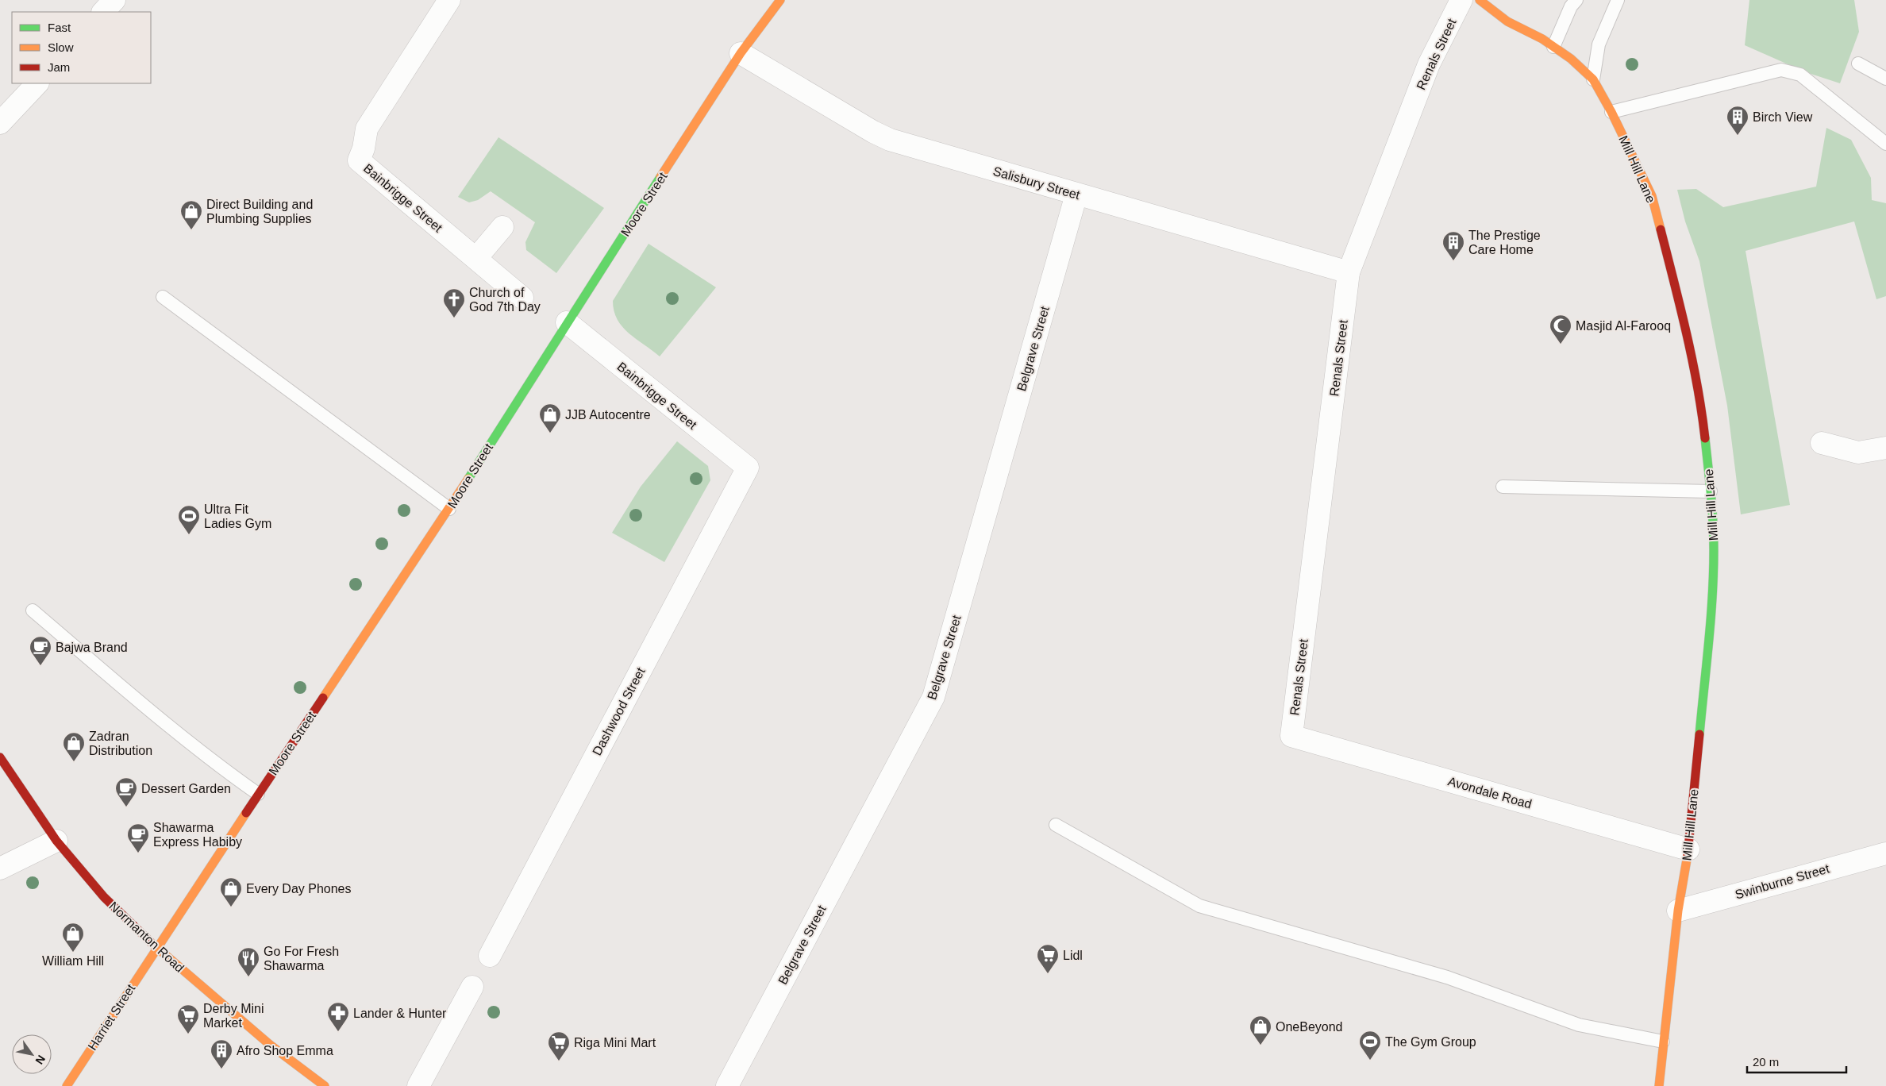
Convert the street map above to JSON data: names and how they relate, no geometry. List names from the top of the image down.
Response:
{
  "streets": {
    "street": [
      "Renals Street",
      "Mill Hill Lane",
      "Salisbury Street",
      "Bainbrigge Street",
      "Moore Street",
      "Belgrave Street",
      "Dashwood Street",
      "Avondale Road",
      "Swinburne Street",
      "Normanton Road",
      "Harriet Street"
    ]
  },
  "crossings": [
    ["Renals Street", "Salisbury Street"],
    ["Renals Street", "Avondale Road"],
    ["Mill Hill Lane", "Avondale Road"],
    ["Mill Hill Lane", "Swinburne Street"],
    ["Salisbury Street", "Moore Street"],
    ["Salisbury Street", "Belgrave Street"],
    ["Bainbrigge Street", "Moore Street"],
    ["Bainbrigge Street", "Dashwood Street"],
    ["Moore Street", "Normanton Road"],
    ["Moore Street", "Harriet Street"],
    ["Normanton Road", "Harriet Street"]
  ],
  "places": {
    "building": ["Birch View", "The Prestige Care Home", "Afro Shop Emma"],
    "shop": [
      "Direct Building and Plumbing Supplies",
      "JJB Autocentre",
      "Zadran Distribution",
      "Every Day Phones",
      "William Hill",
      "OneBeyond"
    ],
    "church": ["Church of God 7th Day"],
    "mosque": ["Masjid Al-Farooq"],
    "sports": ["Ultra Fit Ladies Gym", "The Gym Group"],
    "cafe": ["Bajwa Brand", "Dessert Garden", "Shawarma Express Habiby"],
    "supermarket": ["Lidl", "Derby Mini Market", "Riga Mini Mart"],
    "restaurant": ["Go For Fresh Shawarma"],
    "pharmacy": ["Lander & Hunter"]
  },
  "legend": ["Fast", "Slow", "Jam"],
  "scale_bar": "20 m",
  "north": "bottom right"
}
